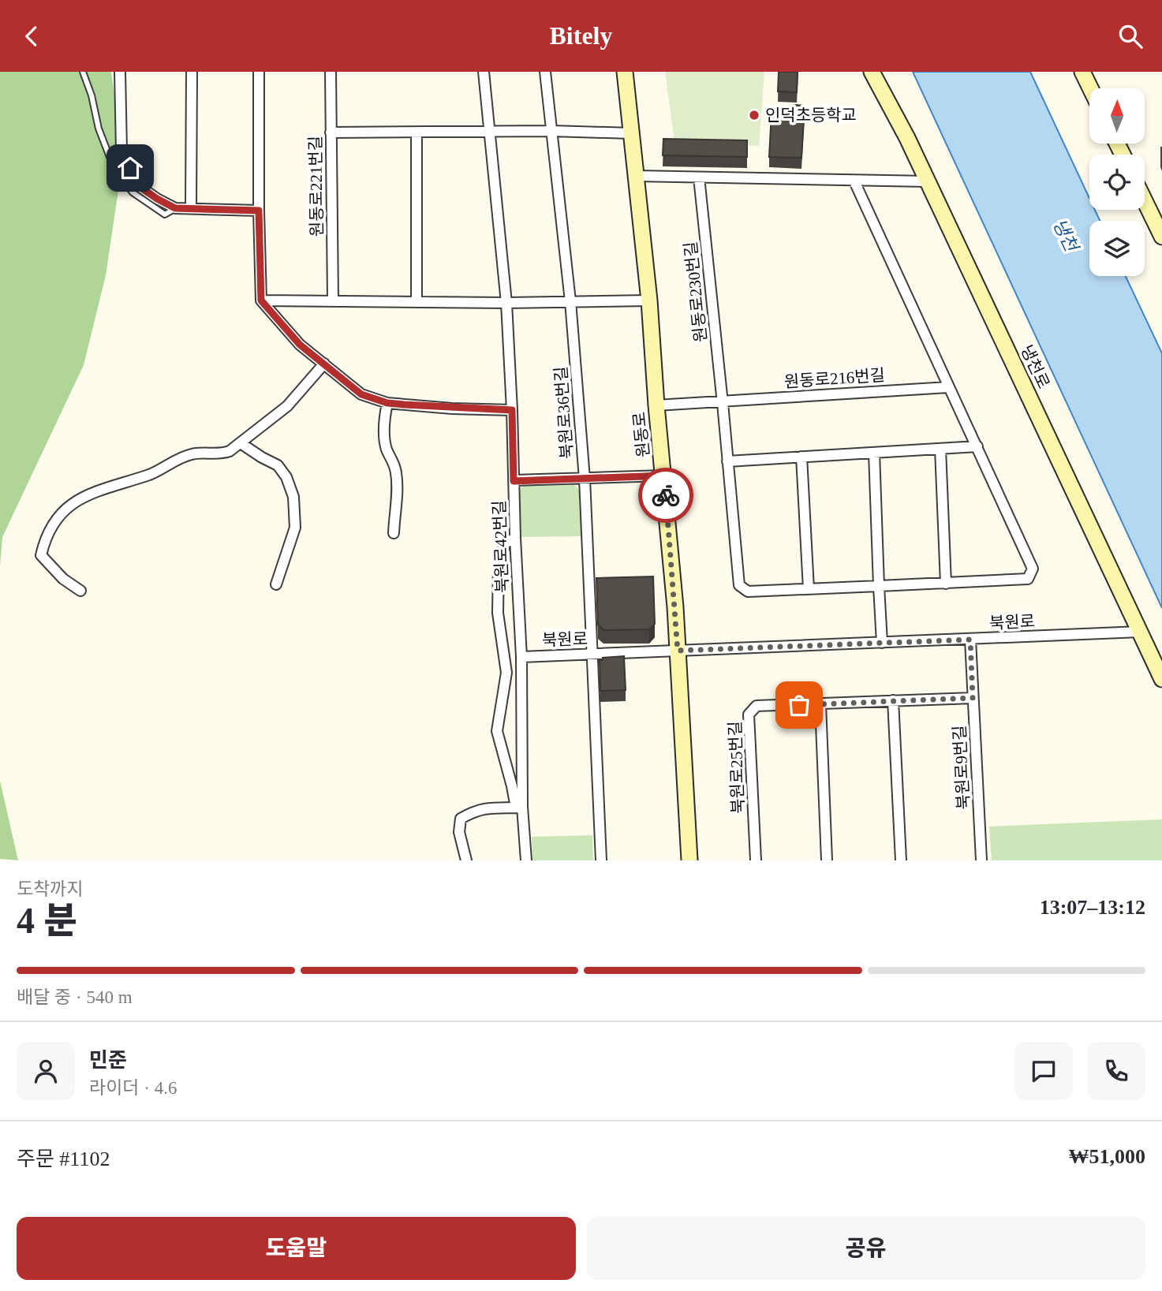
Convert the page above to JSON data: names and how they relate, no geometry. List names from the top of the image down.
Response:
{
  "streets": {
    "street": [
      "원동로221번길",
      "원동로230번길",
      "냉천로",
      "원동로216번길",
      "북원로36번길",
      "원동로",
      "북원로42번길",
      "북원로",
      "북원로25번길",
      "북원로9번길"
    ]
  },
  "crossings": [
    ["원동로230번길", "원동로216번길"],
    ["냉천로", "북원로"],
    ["원동로216번길", "원동로"],
    ["북원로36번길", "북원로"],
    ["원동로", "북원로"],
    ["북원로42번길", "북원로"],
    ["북원로", "북원로9번길"],
    ["북원로25번길", "북원로9번길"]
  ],
  "water": ["냉천"],
  "places": ["인덕초등학교"],
  "north": "top",
  "page": {
    "header": "Bitely",
    "heading": ["4 분", "도착까지", "13:07–13:12"],
    "panel": [
      "민준",
      "라이더 · 4.6",
      "주문 #1102",
      "₩51,000"
    ],
    "bar": "배달 중 · 540 m",
    "buttons": ["도움말", "공유"]
  }
}
